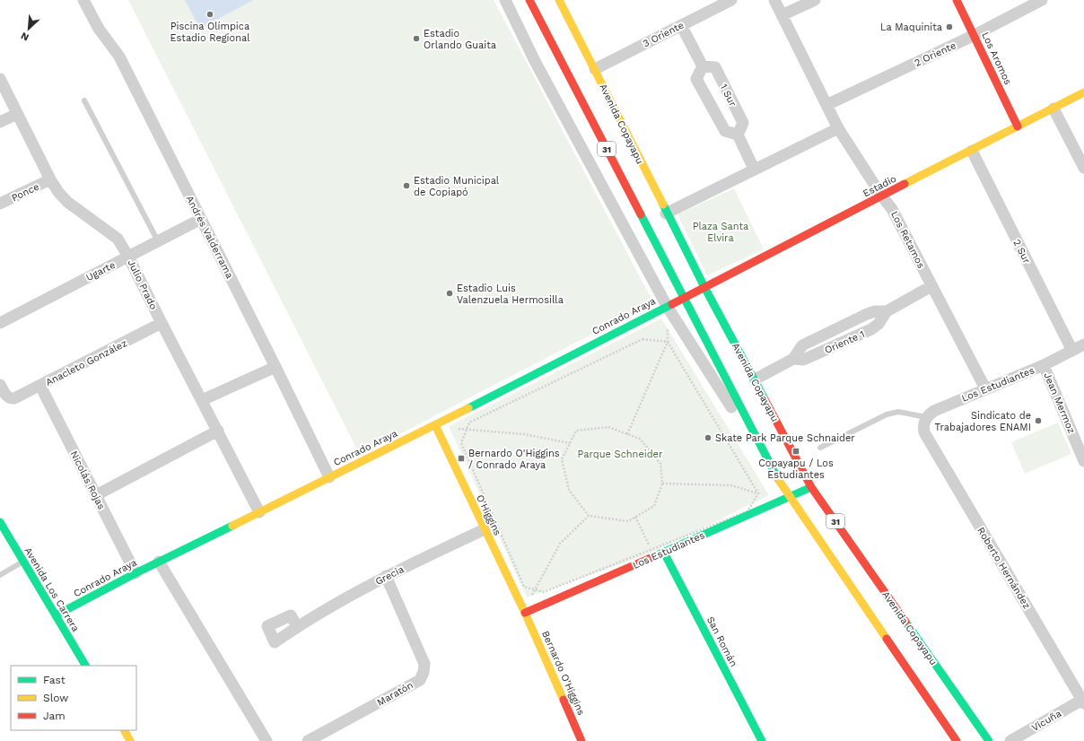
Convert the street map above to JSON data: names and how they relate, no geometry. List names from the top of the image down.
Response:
{
  "streets": {
    "main road": [
      "Los Aromos",
      "Avenida Copayapu",
      "31",
      "Estadio",
      "Conrado Araya",
      "Los Estudiantes",
      "O'Higgins",
      "Avenida Los Carrera",
      "San Román",
      "Bernardo O'Higgins"
    ],
    "street": [
      "3 Oriente",
      "2 Oriente",
      "1 Sur",
      "Ponce",
      "Andrés Valderrama",
      "Los Retamos",
      "2 Sur",
      "Ugarte",
      "Julio Prado",
      "Oriente 1",
      "Anacleto González",
      "Jean Mermoz",
      "Nicolás Rojas",
      "Roberto Hernández",
      "Grecia",
      "Maratón",
      "Vicuña"
    ]
  },
  "crossings": [
    ["3 Oriente", "Avenida Copayapu"],
    ["2 Oriente", "Los Aromos"],
    ["2 Oriente", "Los Retamos"],
    ["Los Aromos", "Estadio"],
    ["Avenida Copayapu", "Estadio"],
    ["Avenida Copayapu", "Oriente 1"],
    ["Avenida Copayapu", "Los Estudiantes"],
    ["31", "Estadio"],
    ["31", "Conrado Araya"],
    ["31", "Los Estudiantes"],
    ["Estadio", "Los Retamos"],
    ["Estadio", "2 Sur"],
    ["Estadio", "Conrado Araya"],
    ["Ponce", "Julio Prado"],
    ["Andrés Valderrama", "Ugarte"],
    ["Andrés Valderrama", "Conrado Araya"],
    ["Los Retamos", "Oriente 1"],
    ["Los Retamos", "Los Estudiantes"],
    ["2 Sur", "Los Estudiantes"],
    ["Ugarte", "Julio Prado"],
    ["Julio Prado", "Conrado Araya"],
    ["Julio Prado", "Anacleto González"],
    ["Conrado Araya", "Nicolás Rojas"],
    ["Conrado Araya", "O'Higgins"],
    ["Conrado Araya", "Avenida Los Carrera"],
    ["Anacleto González", "Nicolás Rojas"],
    ["Los Estudiantes", "Jean Mermoz"],
    ["Los Estudiantes", "O'Higgins"],
    ["Los Estudiantes", "Roberto Hernández"],
    ["Los Estudiantes", "San Román"],
    ["Los Estudiantes", "Bernardo O'Higgins"],
    ["O'Higgins", "Grecia"],
    ["O'Higgins", "Bernardo O'Higgins"],
    ["Roberto Hernández", "Vicuña"],
    ["Grecia", "Maratón"]
  ],
  "parks": ["Plaza Santa Elvira", "Parque Schneider"],
  "places": {
    "other": [
      "Piscina Olímpica Estadio Regional",
      "La Maquinita",
      "Estadio Orlando Guaita",
      "Estadio Municipal de Copiapó",
      "Estadio Luis Valenzuela Hermosilla",
      "Sindicato de Trabajadores ENAMI",
      "Skate Park Parque Schnaider"
    ],
    "transit": ["Copayapu / Los Estudiantes", "Bernardo O'Higgins / Conrado Araya"]
  },
  "legend": ["Fast", "Slow", "Jam"],
  "north": "bottom left"
}
